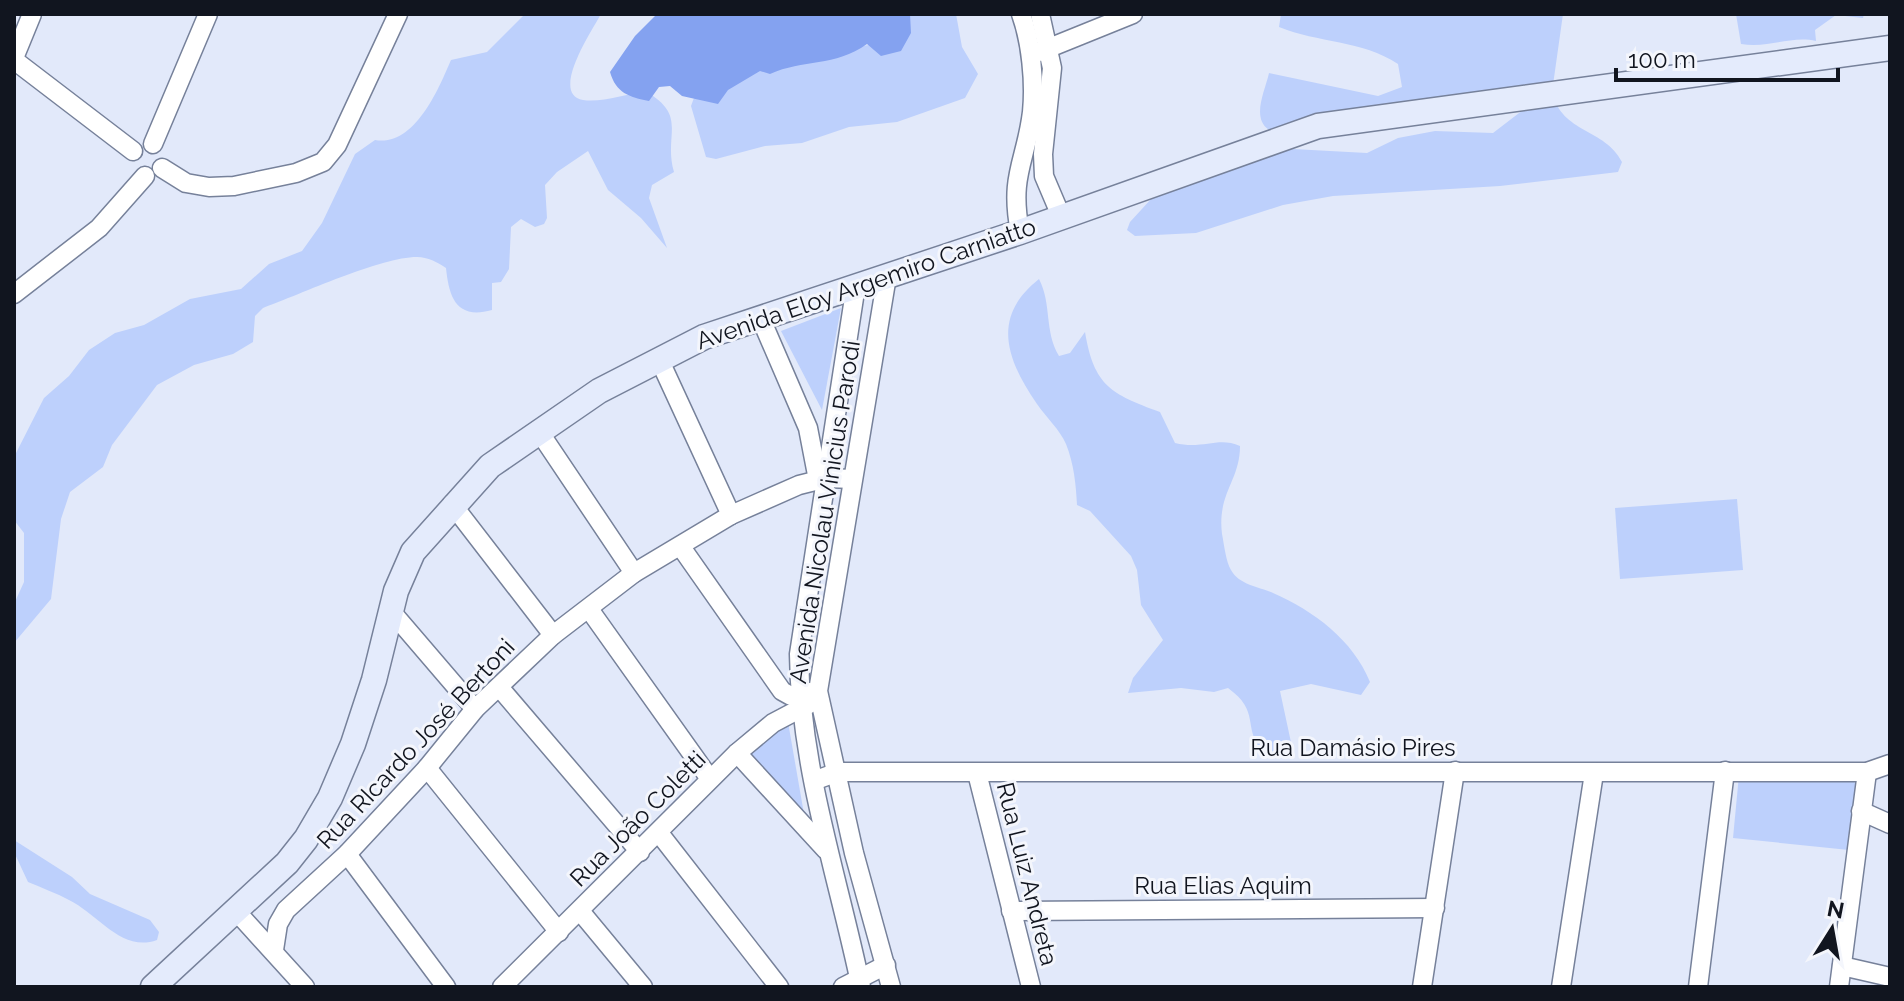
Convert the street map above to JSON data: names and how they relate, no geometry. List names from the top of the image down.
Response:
{
  "streets": {
    "street": [
      "Avenida Eloy Argemiro Carniatto",
      "Avenida Nicolau Vinicius Parodi",
      "Rua RIcardo José Bertoni",
      "Rua Damásio Pires",
      "Rua João Coletti",
      "Rua Luiz Andreta",
      "Rua Elias Aquim"
    ]
  },
  "crossings": [
    ["Avenida Eloy Argemiro Carniatto", "Avenida Nicolau Vinicius Parodi"],
    ["Avenida Nicolau Vinicius Parodi", "Rua RIcardo José Bertoni"],
    ["Avenida Nicolau Vinicius Parodi", "Rua Damásio Pires"],
    ["Avenida Nicolau Vinicius Parodi", "Rua João Coletti"],
    ["Rua Damásio Pires", "Rua Luiz Andreta"],
    ["Rua Luiz Andreta", "Rua Elias Aquim"]
  ],
  "scale_bar": "100 m",
  "north": "top"
}
